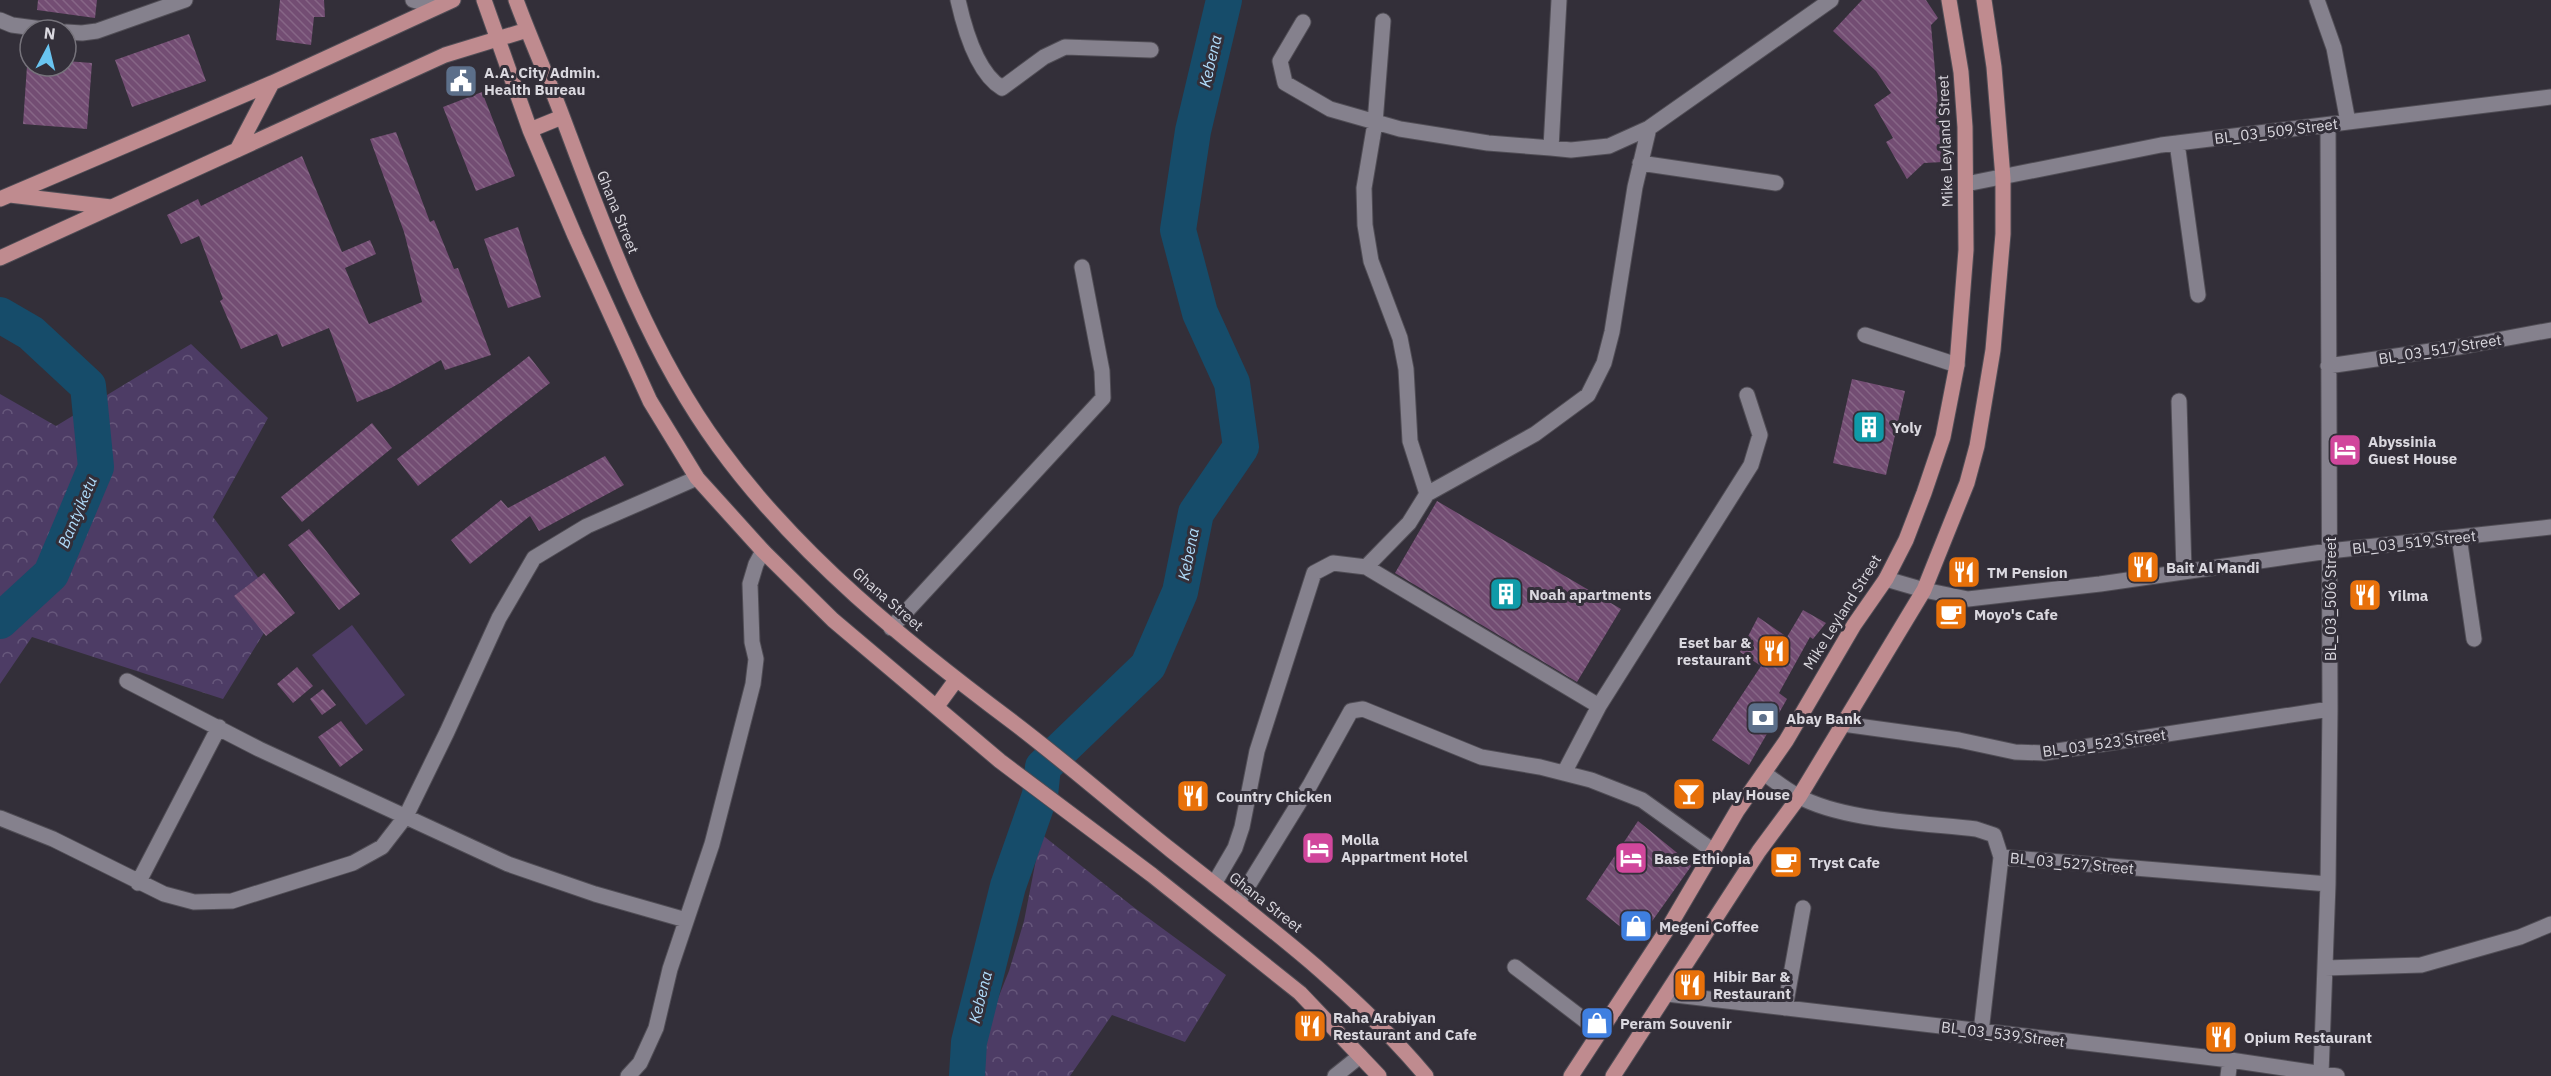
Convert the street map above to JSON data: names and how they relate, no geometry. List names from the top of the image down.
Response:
{
  "streets": {
    "main road": ["Mike Leyland Street", "Ghana Street"],
    "street": [
      "BL_03_509 Street",
      "BL_03_517 Street",
      "BL_03_519 Street",
      "BL_03_506 Street",
      "BL_03_523 Street",
      "BL_03_527 Street",
      "BL_03_539 Street"
    ]
  },
  "crossings": [
    ["BL_03_509 Street", "Mike Leyland Street"],
    ["BL_03_509 Street", "BL_03_506 Street"],
    ["Mike Leyland Street", "BL_03_519 Street"],
    ["BL_03_517 Street", "BL_03_506 Street"],
    ["BL_03_519 Street", "BL_03_506 Street"],
    ["BL_03_506 Street", "BL_03_523 Street"],
    ["BL_03_506 Street", "BL_03_527 Street"],
    ["BL_03_506 Street", "BL_03_539 Street"]
  ],
  "water": ["Kebena", "Bantyiketu"],
  "places": {
    "public building": ["A.A. City Admin. Health Bureau"],
    "building": ["Yoly", "Noah apartments"],
    "hotel": ["Abyssinia Guest House", "Molla Appartment Hotel", "Base Ethiopia"],
    "restaurant": [
      "Bait Al Mandi",
      "TM Pension",
      "Yilma",
      "Eset bar & restaurant",
      "Country Chicken",
      "Hibir Bar & Restaurant",
      "Raha Arabiyan Restaurant and Cafe",
      "Opium Restaurant"
    ],
    "cafe": ["Moyo's Cafe", "Tryst Cafe"],
    "bank": ["Abay Bank"],
    "bar": ["play House"],
    "shop": ["Megeni Coffee", "Peram Souvenir"]
  },
  "north": "top"
}
